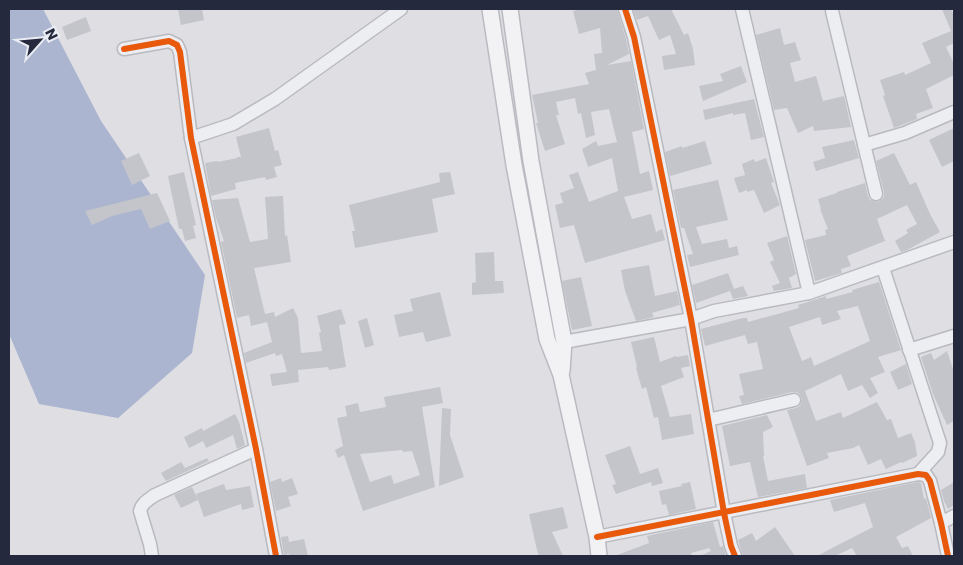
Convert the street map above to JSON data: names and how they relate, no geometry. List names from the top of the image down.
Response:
{
  "north": "top right"
}
